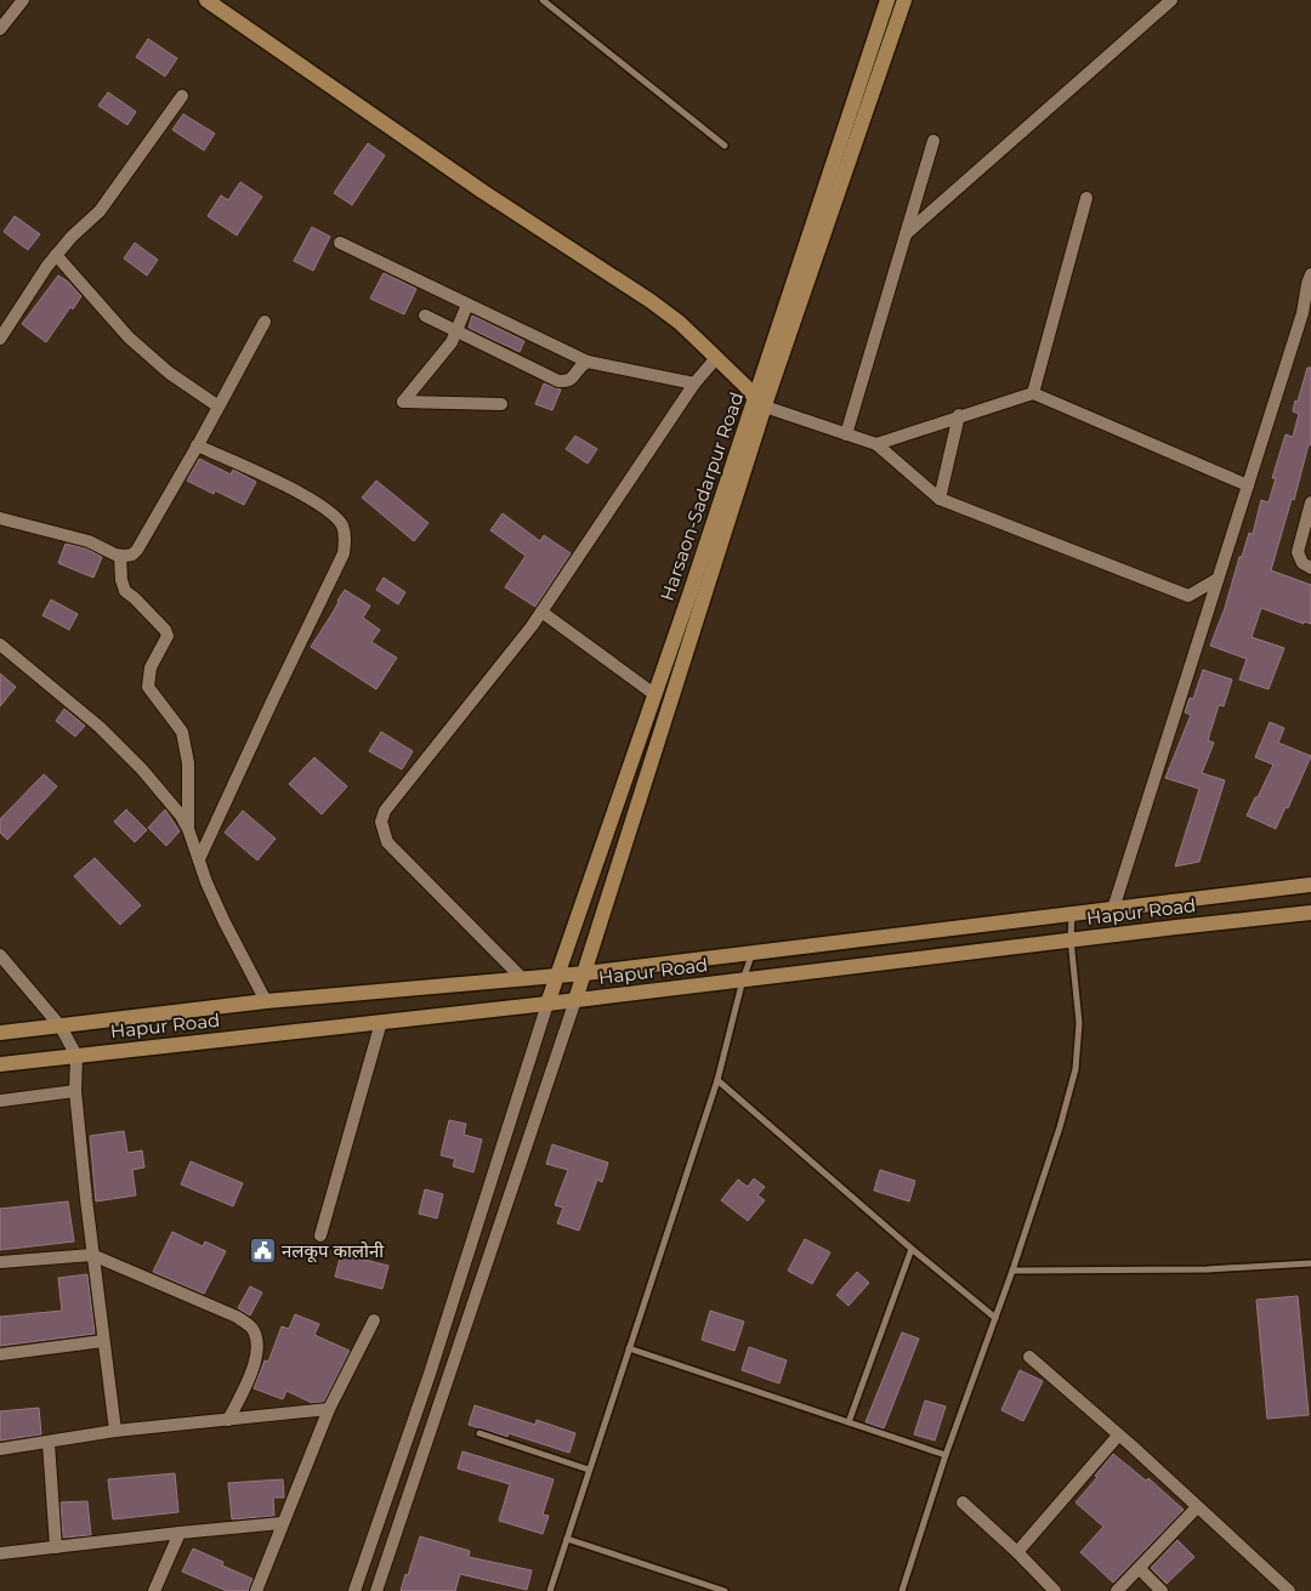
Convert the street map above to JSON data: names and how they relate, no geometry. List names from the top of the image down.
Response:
{
  "streets": {
    "street": ["Harsaon-Sadarpur Road", "Hapur Road"]
  },
  "crossings": [
    ["Harsaon-Sadarpur Road", "Hapur Road"]
  ],
  "places": {
    "public building": ["नलकूप कालोनी"]
  }
}
